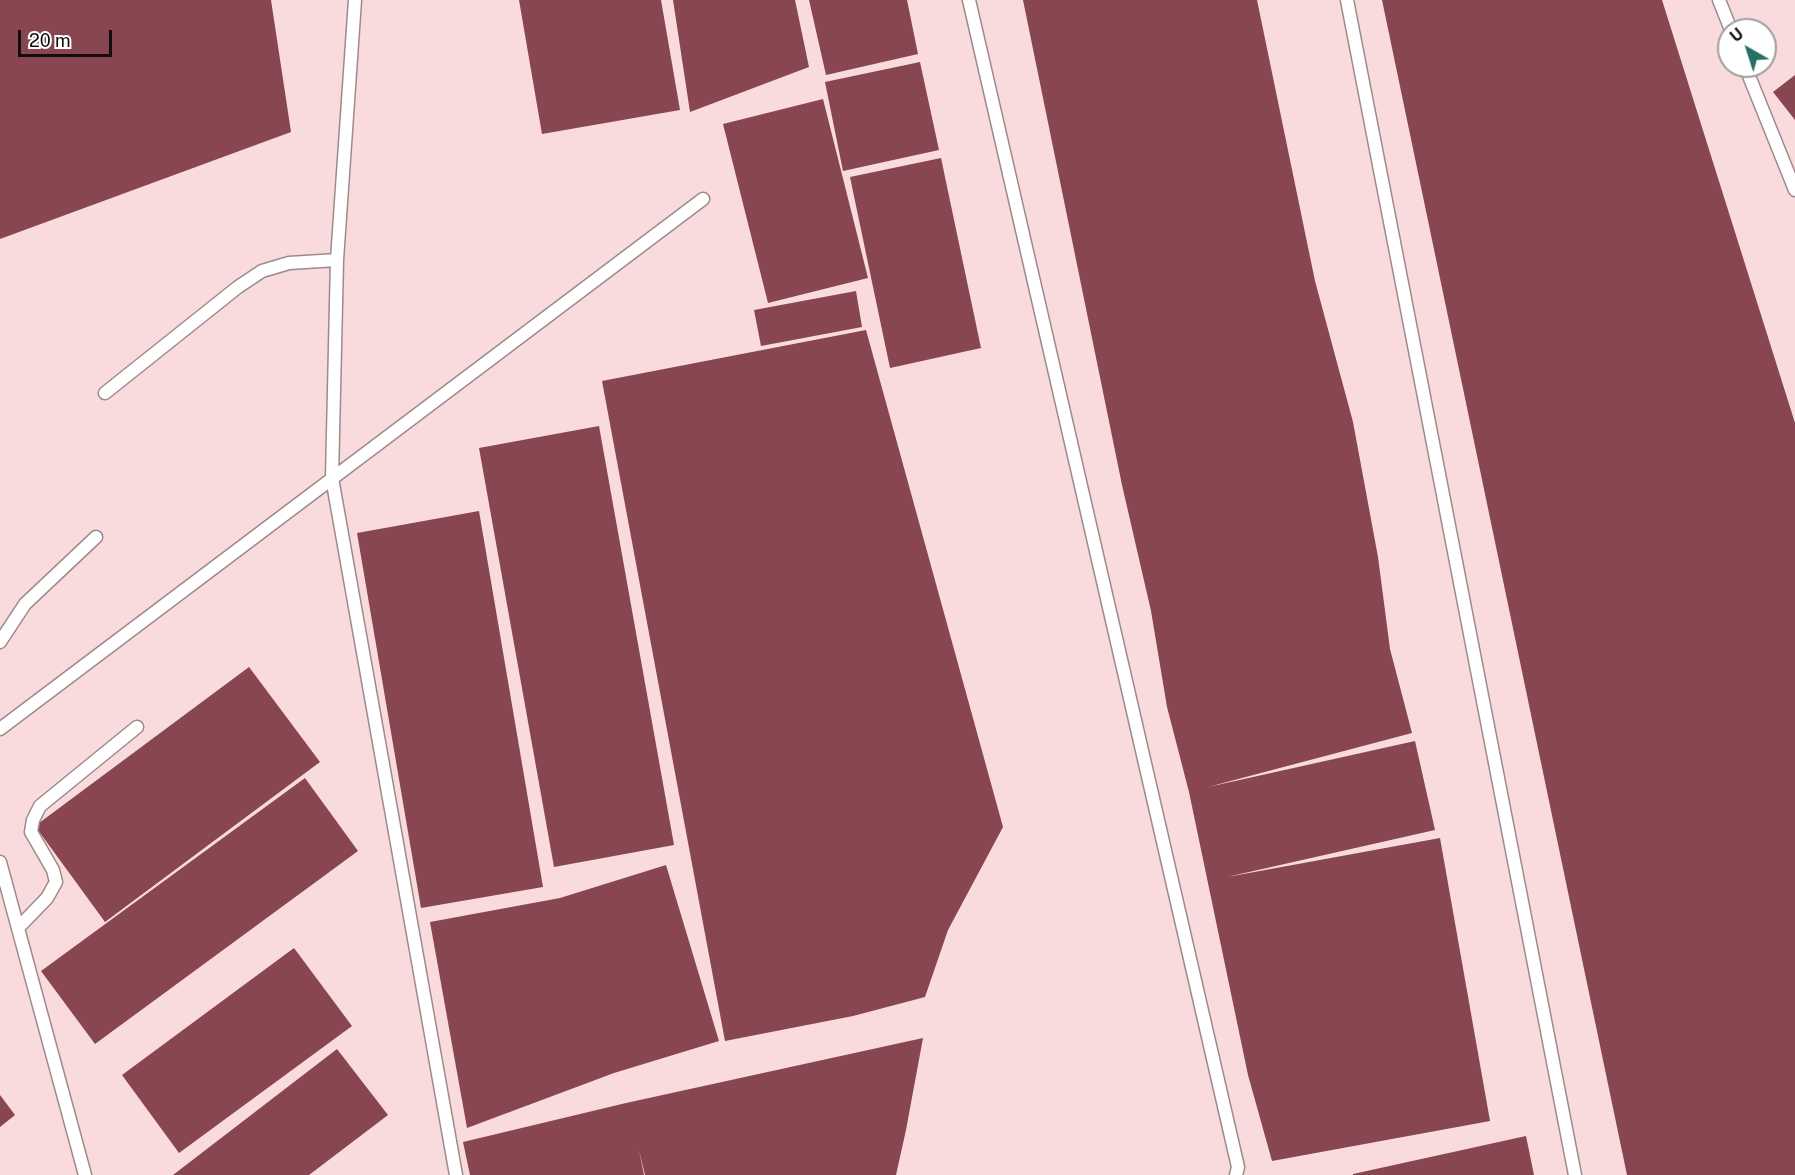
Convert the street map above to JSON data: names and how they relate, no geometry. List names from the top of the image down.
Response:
{
  "scale_bar": "20 m",
  "north": "top left"
}
